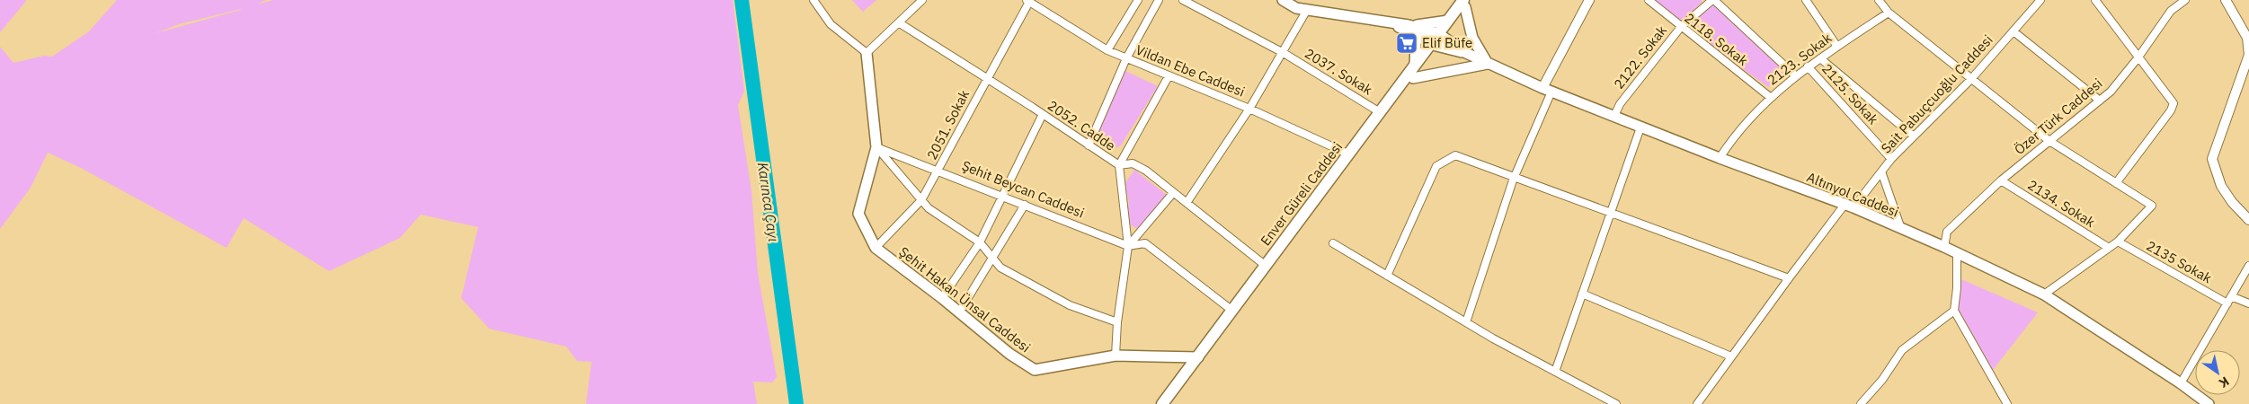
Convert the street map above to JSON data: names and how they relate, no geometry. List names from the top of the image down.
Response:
{
  "streets": {
    "main road": ["Enver Güreli Caddesi", "Altınyol Caddesi", "Şehit Hakan Ünsal Caddesi"],
    "street": [
      "2118. Sokak",
      "2122. Sokak",
      "2123. Sokak",
      "Vildan Ebe Caddesi",
      "2037. Sokak",
      "2125. Sokak",
      "Sait Pabuçcuoğlu Caddesi",
      "Özer Türk Caddesi",
      "2051. Sokak",
      "2052. Cadde",
      "Şehit Beycan Caddesi",
      "2134. Sokak",
      "2135 Sokak"
    ]
  },
  "crossings": [
    ["2118. Sokak", "2122. Sokak"],
    ["2118. Sokak", "2123. Sokak"],
    ["2122. Sokak", "Altınyol Caddesi"],
    ["2123. Sokak", "2125. Sokak"],
    ["2123. Sokak", "Altınyol Caddesi"],
    ["Vildan Ebe Caddesi", "2051. Sokak"],
    ["Vildan Ebe Caddesi", "Enver Güreli Caddesi"],
    ["2037. Sokak", "Enver Güreli Caddesi"],
    ["2125. Sokak", "Sait Pabuçcuoğlu Caddesi"],
    ["Sait Pabuçcuoğlu Caddesi", "Altınyol Caddesi"],
    ["Özer Türk Caddesi", "Altınyol Caddesi"],
    ["Özer Türk Caddesi", "2134. Sokak"],
    ["2051. Sokak", "2052. Cadde"],
    ["2051. Sokak", "Şehit Beycan Caddesi"],
    ["2051. Sokak", "Şehit Hakan Ünsal Caddesi"],
    ["2052. Cadde", "Enver Güreli Caddesi"],
    ["Şehit Beycan Caddesi", "Enver Güreli Caddesi"],
    ["Şehit Beycan Caddesi", "Şehit Hakan Ünsal Caddesi"],
    ["Enver Güreli Caddesi", "Şehit Hakan Ünsal Caddesi"]
  ],
  "water": ["Karınca Çayı"],
  "places": {
    "supermarket": ["Elif Büfe"]
  },
  "north": "bottom right"
}
